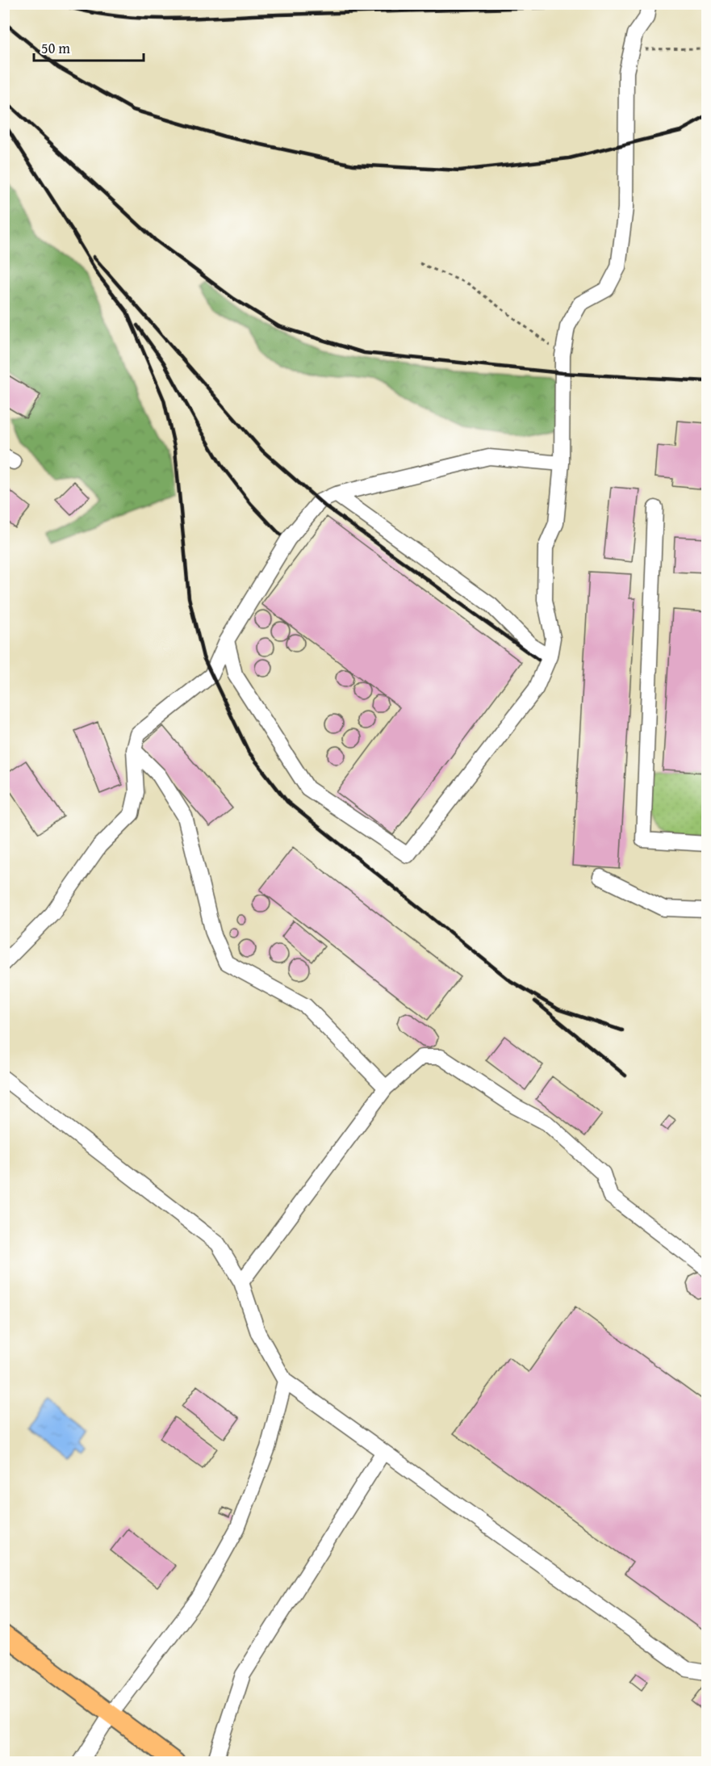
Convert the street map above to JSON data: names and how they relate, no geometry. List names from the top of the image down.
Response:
{
  "scale_bar": "50 m"
}
